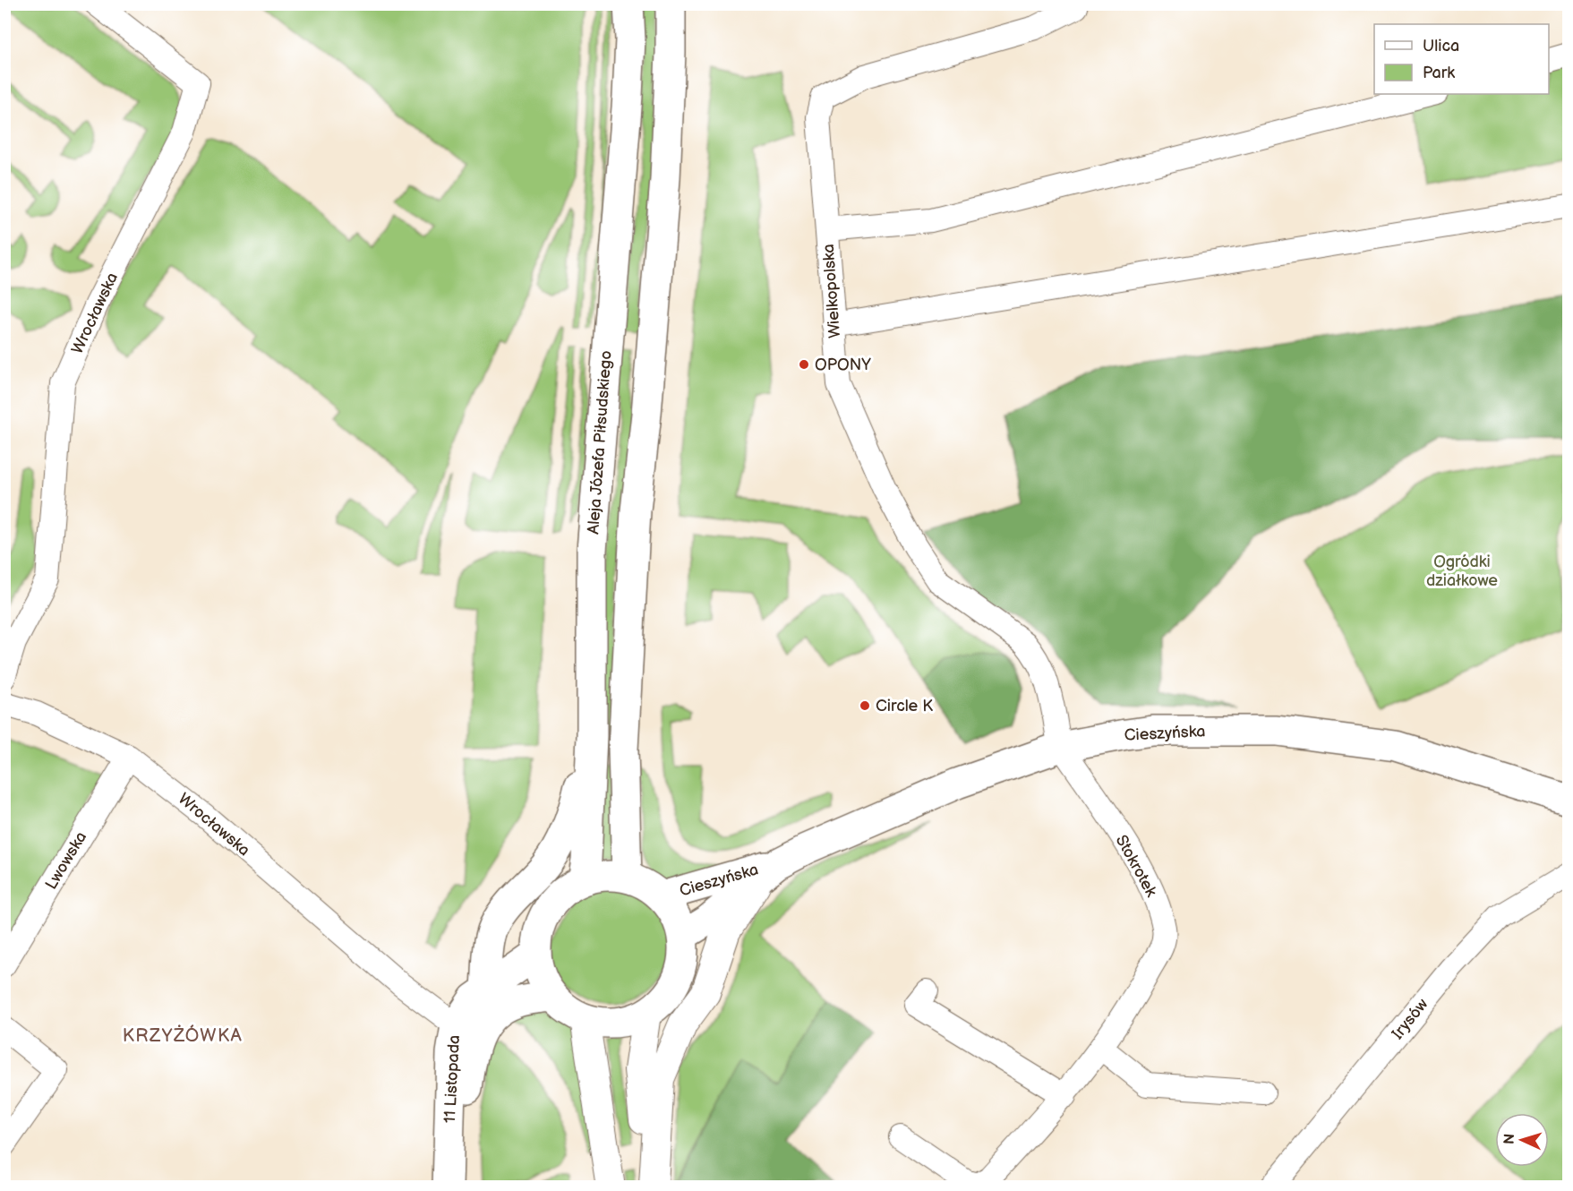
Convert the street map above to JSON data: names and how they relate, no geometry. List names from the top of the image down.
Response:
{
  "streets": {
    "main road": ["Aleja Józefa Piłsudskiego", "Cieszyńska", "11 Listopada"],
    "street": [
      "Wielkopolska",
      "Wrocławska",
      "Lwowska",
      "Stokrotek",
      "Irysów"
    ]
  },
  "crossings": [
    ["Wielkopolska", "Cieszyńska"],
    ["Wielkopolska", "Stokrotek"],
    ["Wrocławska", "Lwowska"],
    ["Wrocławska", "11 Listopada"],
    ["Aleja Józefa Piłsudskiego", "Cieszyńska"],
    ["Aleja Józefa Piłsudskiego", "11 Listopada"],
    ["Cieszyńska", "Stokrotek"],
    ["Cieszyńska", "11 Listopada"]
  ],
  "districts": ["KRZYŻÓWKA"],
  "parks": ["Ogródki działkowe"],
  "places": ["OPONY", "Circle K"],
  "legend": ["Ulica", "Park"],
  "north": "left"
}
